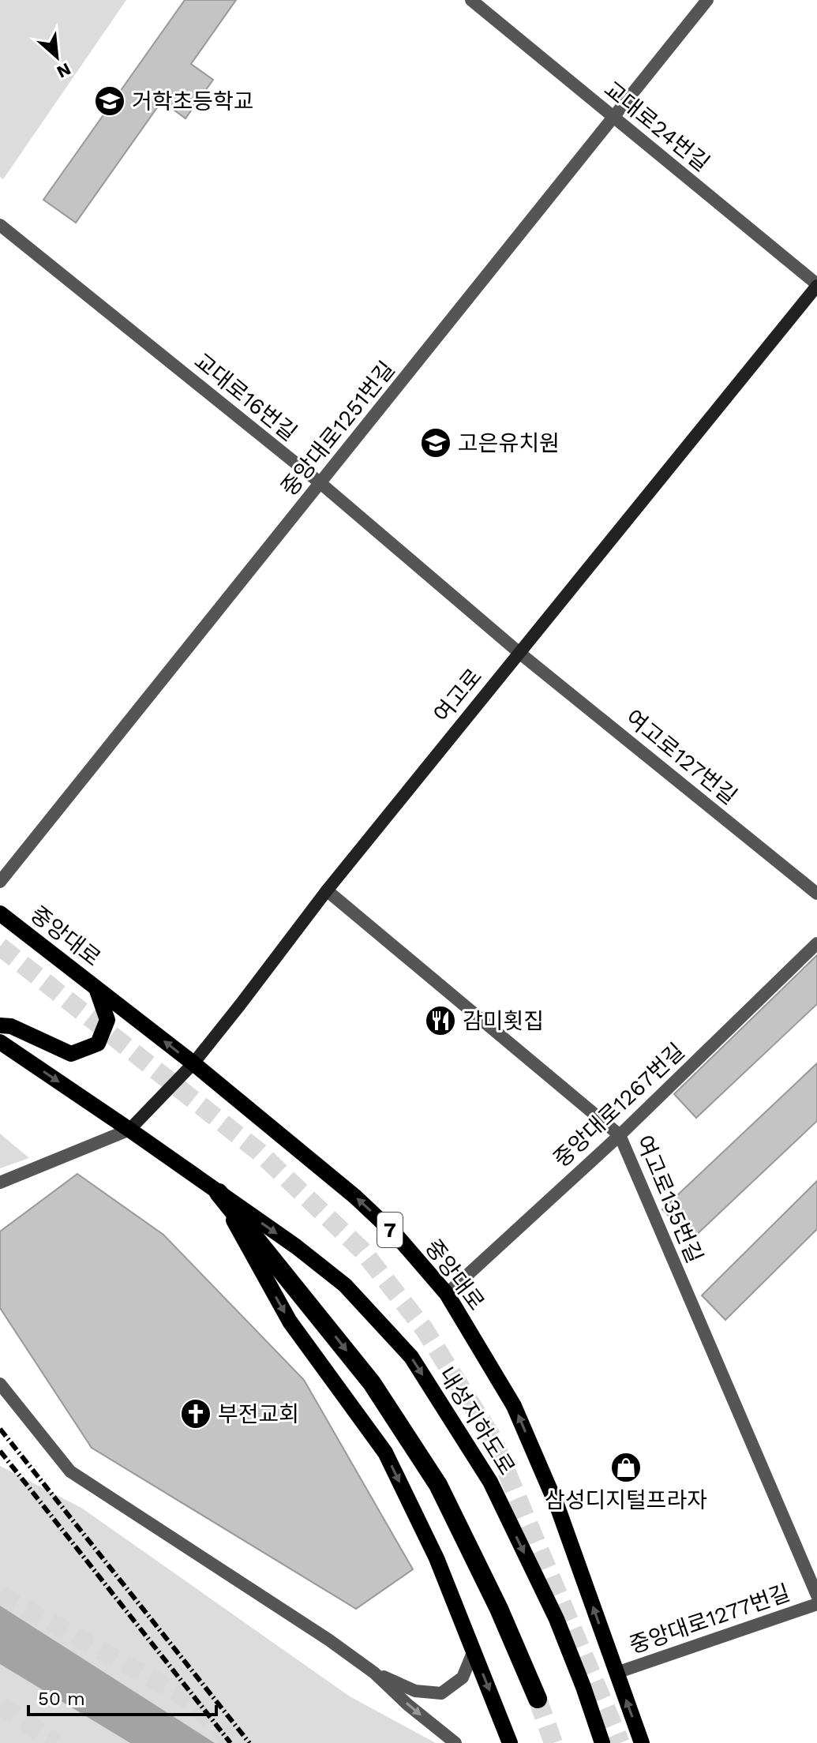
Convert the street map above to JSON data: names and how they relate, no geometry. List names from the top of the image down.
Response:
{
  "streets": {
    "main road": [
      "여고로",
      "중앙대로",
      "7",
      "내성지하도로"
    ],
    "street": [
      "교대로24번길",
      "교대로16번길",
      "중앙대로1251번길",
      "여고로127번길",
      "중앙대로1267번길",
      "여고로135번길",
      "중앙대로1277번길"
    ]
  },
  "crossings": [
    ["교대로24번길", "중앙대로1251번길"],
    ["교대로24번길", "여고로"],
    ["교대로16번길", "중앙대로1251번길"],
    ["교대로16번길", "여고로"],
    ["교대로16번길", "여고로127번길"],
    ["여고로", "여고로127번길"],
    ["여고로", "중앙대로"],
    ["여고로", "여고로135번길"],
    ["중앙대로", "중앙대로1267번길"],
    ["중앙대로", "중앙대로1277번길"],
    ["중앙대로1267번길", "여고로135번길"]
  ],
  "places": {
    "school or university": ["거학초등학교", "고은유치원"],
    "restaurant": ["감미횟집"],
    "church": ["부전교회"],
    "shop": ["삼성디지털프라자"]
  },
  "scale_bar": "50 m",
  "north": "bottom right"
}
